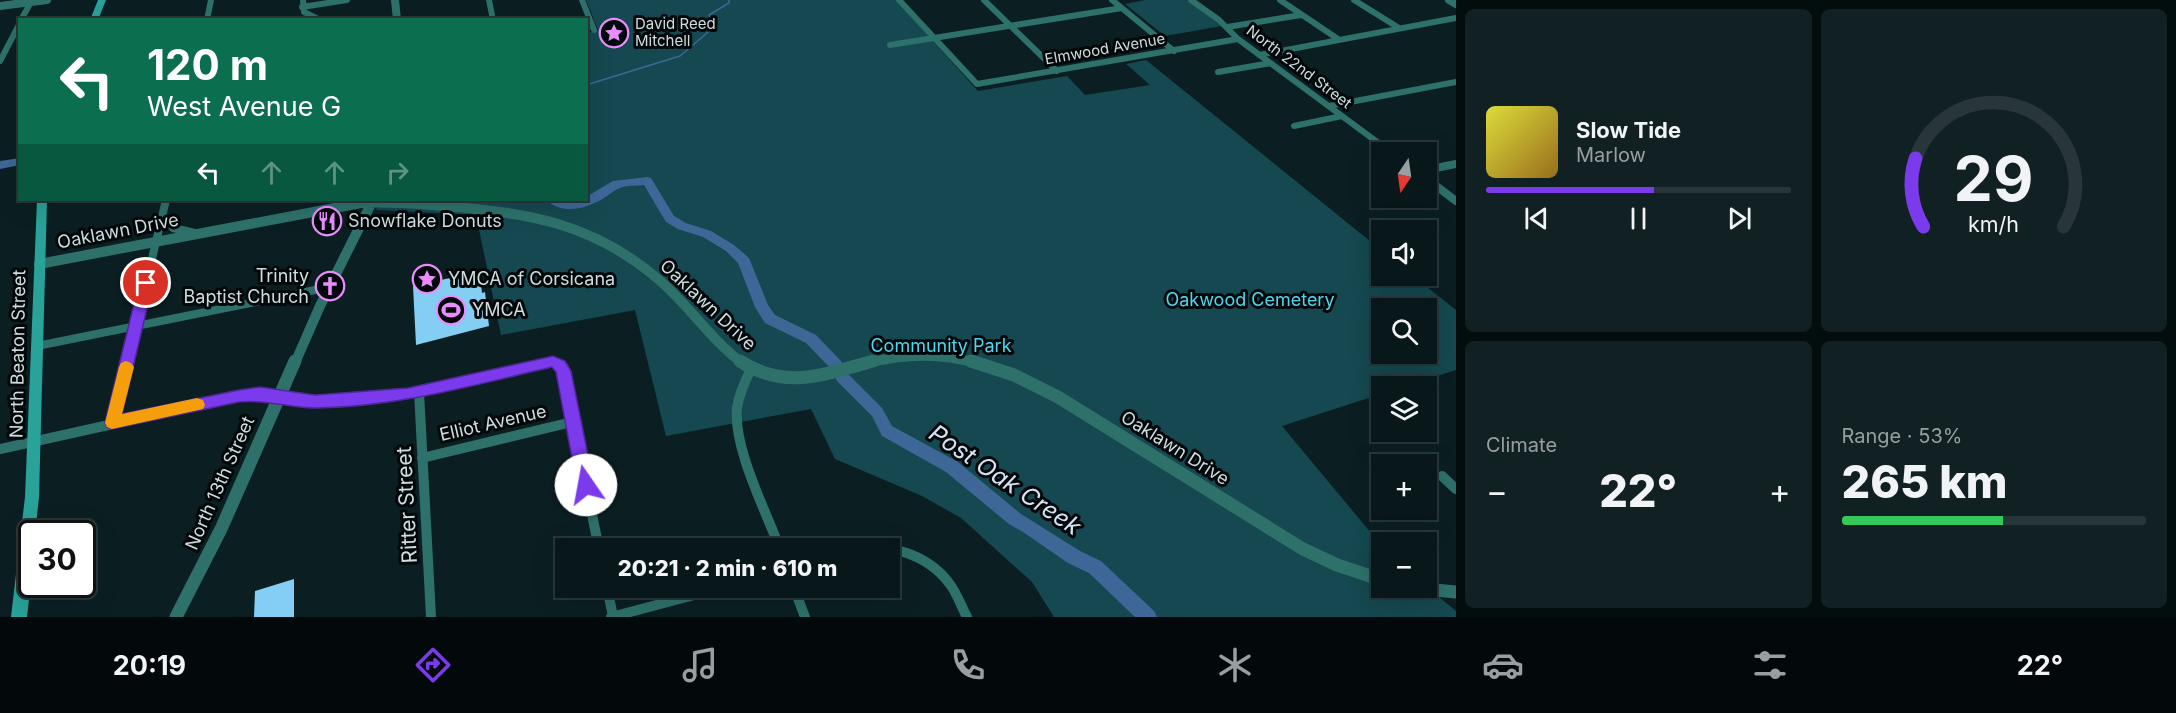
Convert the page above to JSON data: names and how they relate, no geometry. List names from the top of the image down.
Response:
{
  "streets": {
    "main road": ["North Beaton Street"],
    "street": [
      "Elmwood Avenue",
      "North 22nd Street",
      "Oaklawn Drive",
      "Elliot Avenue",
      "North 13th Street",
      "Ritter Street"
    ]
  },
  "crossings": [
    ["Elmwood Avenue", "North 22nd Street"],
    ["Oaklawn Drive", "North Beaton Street"],
    ["Oaklawn Drive", "North 13th Street"],
    ["Elliot Avenue", "Ritter Street"]
  ],
  "water": ["Post Oak Creek"],
  "parks": ["Oakwood Cemetery", "Community Park"],
  "places": {
    "place": ["David Reed Mitchell", "YMCA of Corsicana"],
    "restaurant": ["Snowflake Donuts"],
    "church": ["Trinity Baptist Church"],
    "sports": ["YMCA"]
  },
  "north": "bottom",
  "page": {
    "turn": ["120 m", "West Avenue G"],
    "song": ["Slow Tide", "Marlow"],
    "map_buttons": ["+", "−"],
    "tile": [
      "Climate",
      ["Range · 53%", "265 km"]
    ],
    "heat": ["−", "22°", "+"],
    "limit": "30",
    "trip": "20:21 · 2 min · 610 m",
    "tabs": ["20:19", "22°"],
    "gauge": ["29", "km/h"]
  }
}
